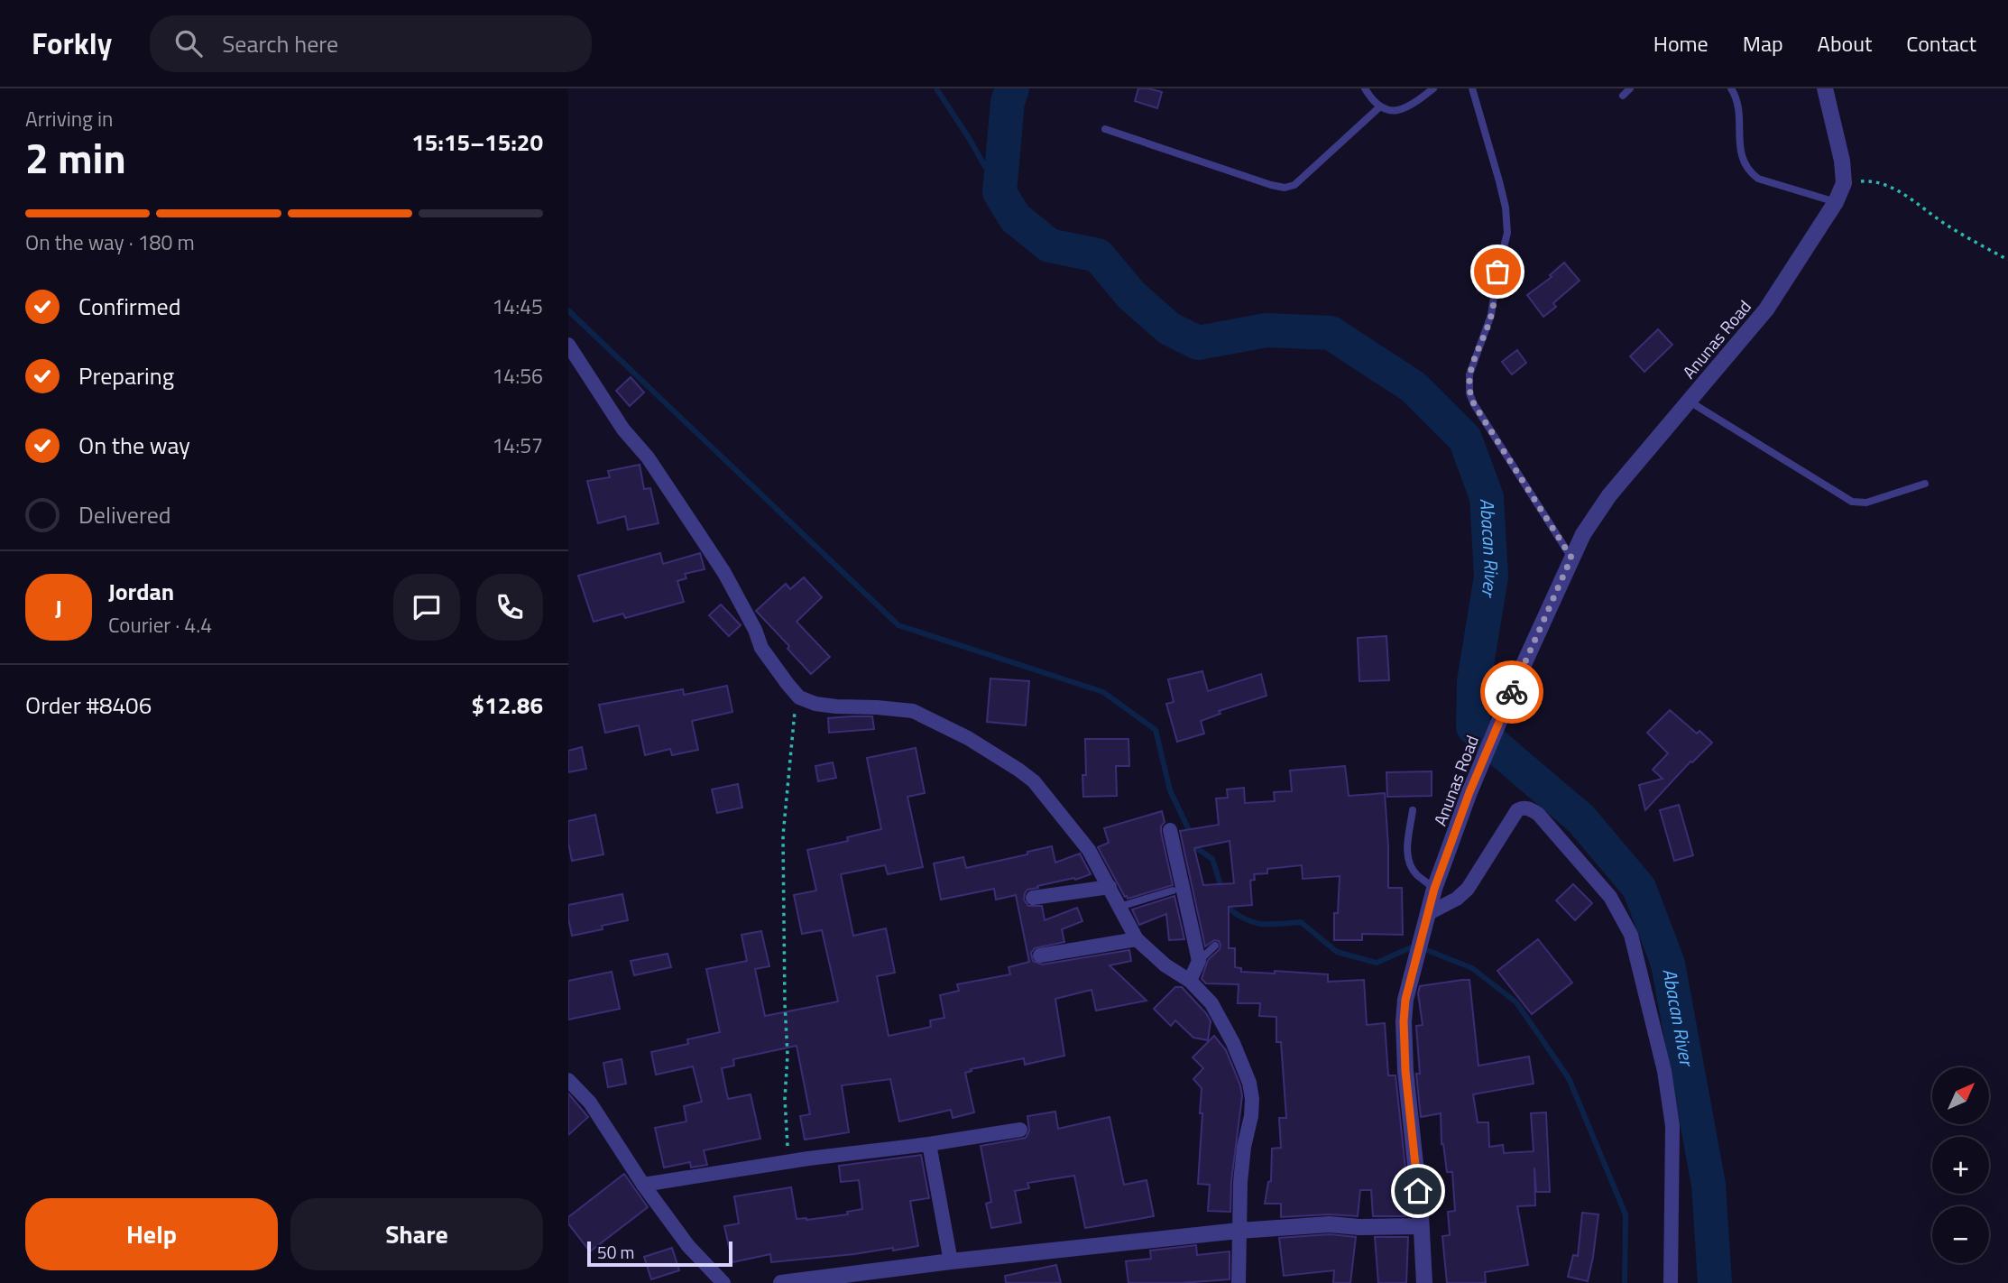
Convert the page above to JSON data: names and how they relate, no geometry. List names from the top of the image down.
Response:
{
  "streets": {
    "street": ["Anunas Road"]
  },
  "water": ["Abacan River"],
  "scale_bar": "50 m",
  "north": "top right",
  "page": {
    "header": "Forkly",
    "search": "Search here",
    "nav": [
      "Home",
      "Map",
      "About",
      "Contact"
    ],
    "heading": ["2 min", "Arriving in", "15:15–15:20"],
    "panel": [
      "Jordan",
      "Courier · 4.4",
      "Order #8406",
      "$12.86"
    ],
    "bar": "On the way · 180 m",
    "list": [
      ["Confirmed", "14:45"],
      ["Preparing", "14:56"],
      ["On the way", "14:57"],
      "Delivered"
    ],
    "round": "J",
    "map_buttons": ["+", "−"],
    "buttons": ["Help", "Share"],
    "scale": "50 m"
  }
}
